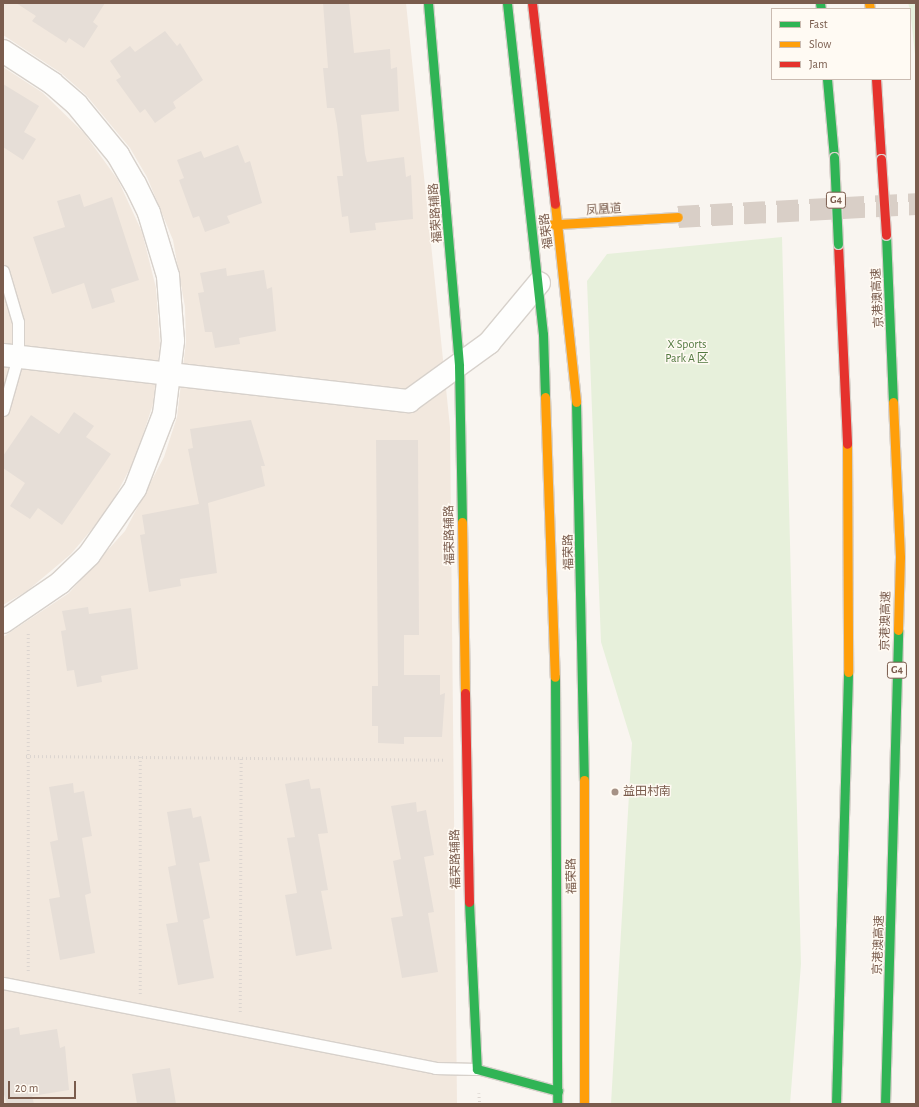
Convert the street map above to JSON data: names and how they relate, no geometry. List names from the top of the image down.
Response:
{
  "streets": {
    "main road": [
      "G4",
      "凤凰道",
      "福荣路辅路",
      "福荣路",
      "京港澳高速"
    ]
  },
  "crossings": [
    ["凤凰道", "福荣路"]
  ],
  "parks": ["X Sports Park A 区"],
  "places": ["益田村南"],
  "legend": ["Fast", "Slow", "Jam"],
  "scale_bar": "20 m"
}
